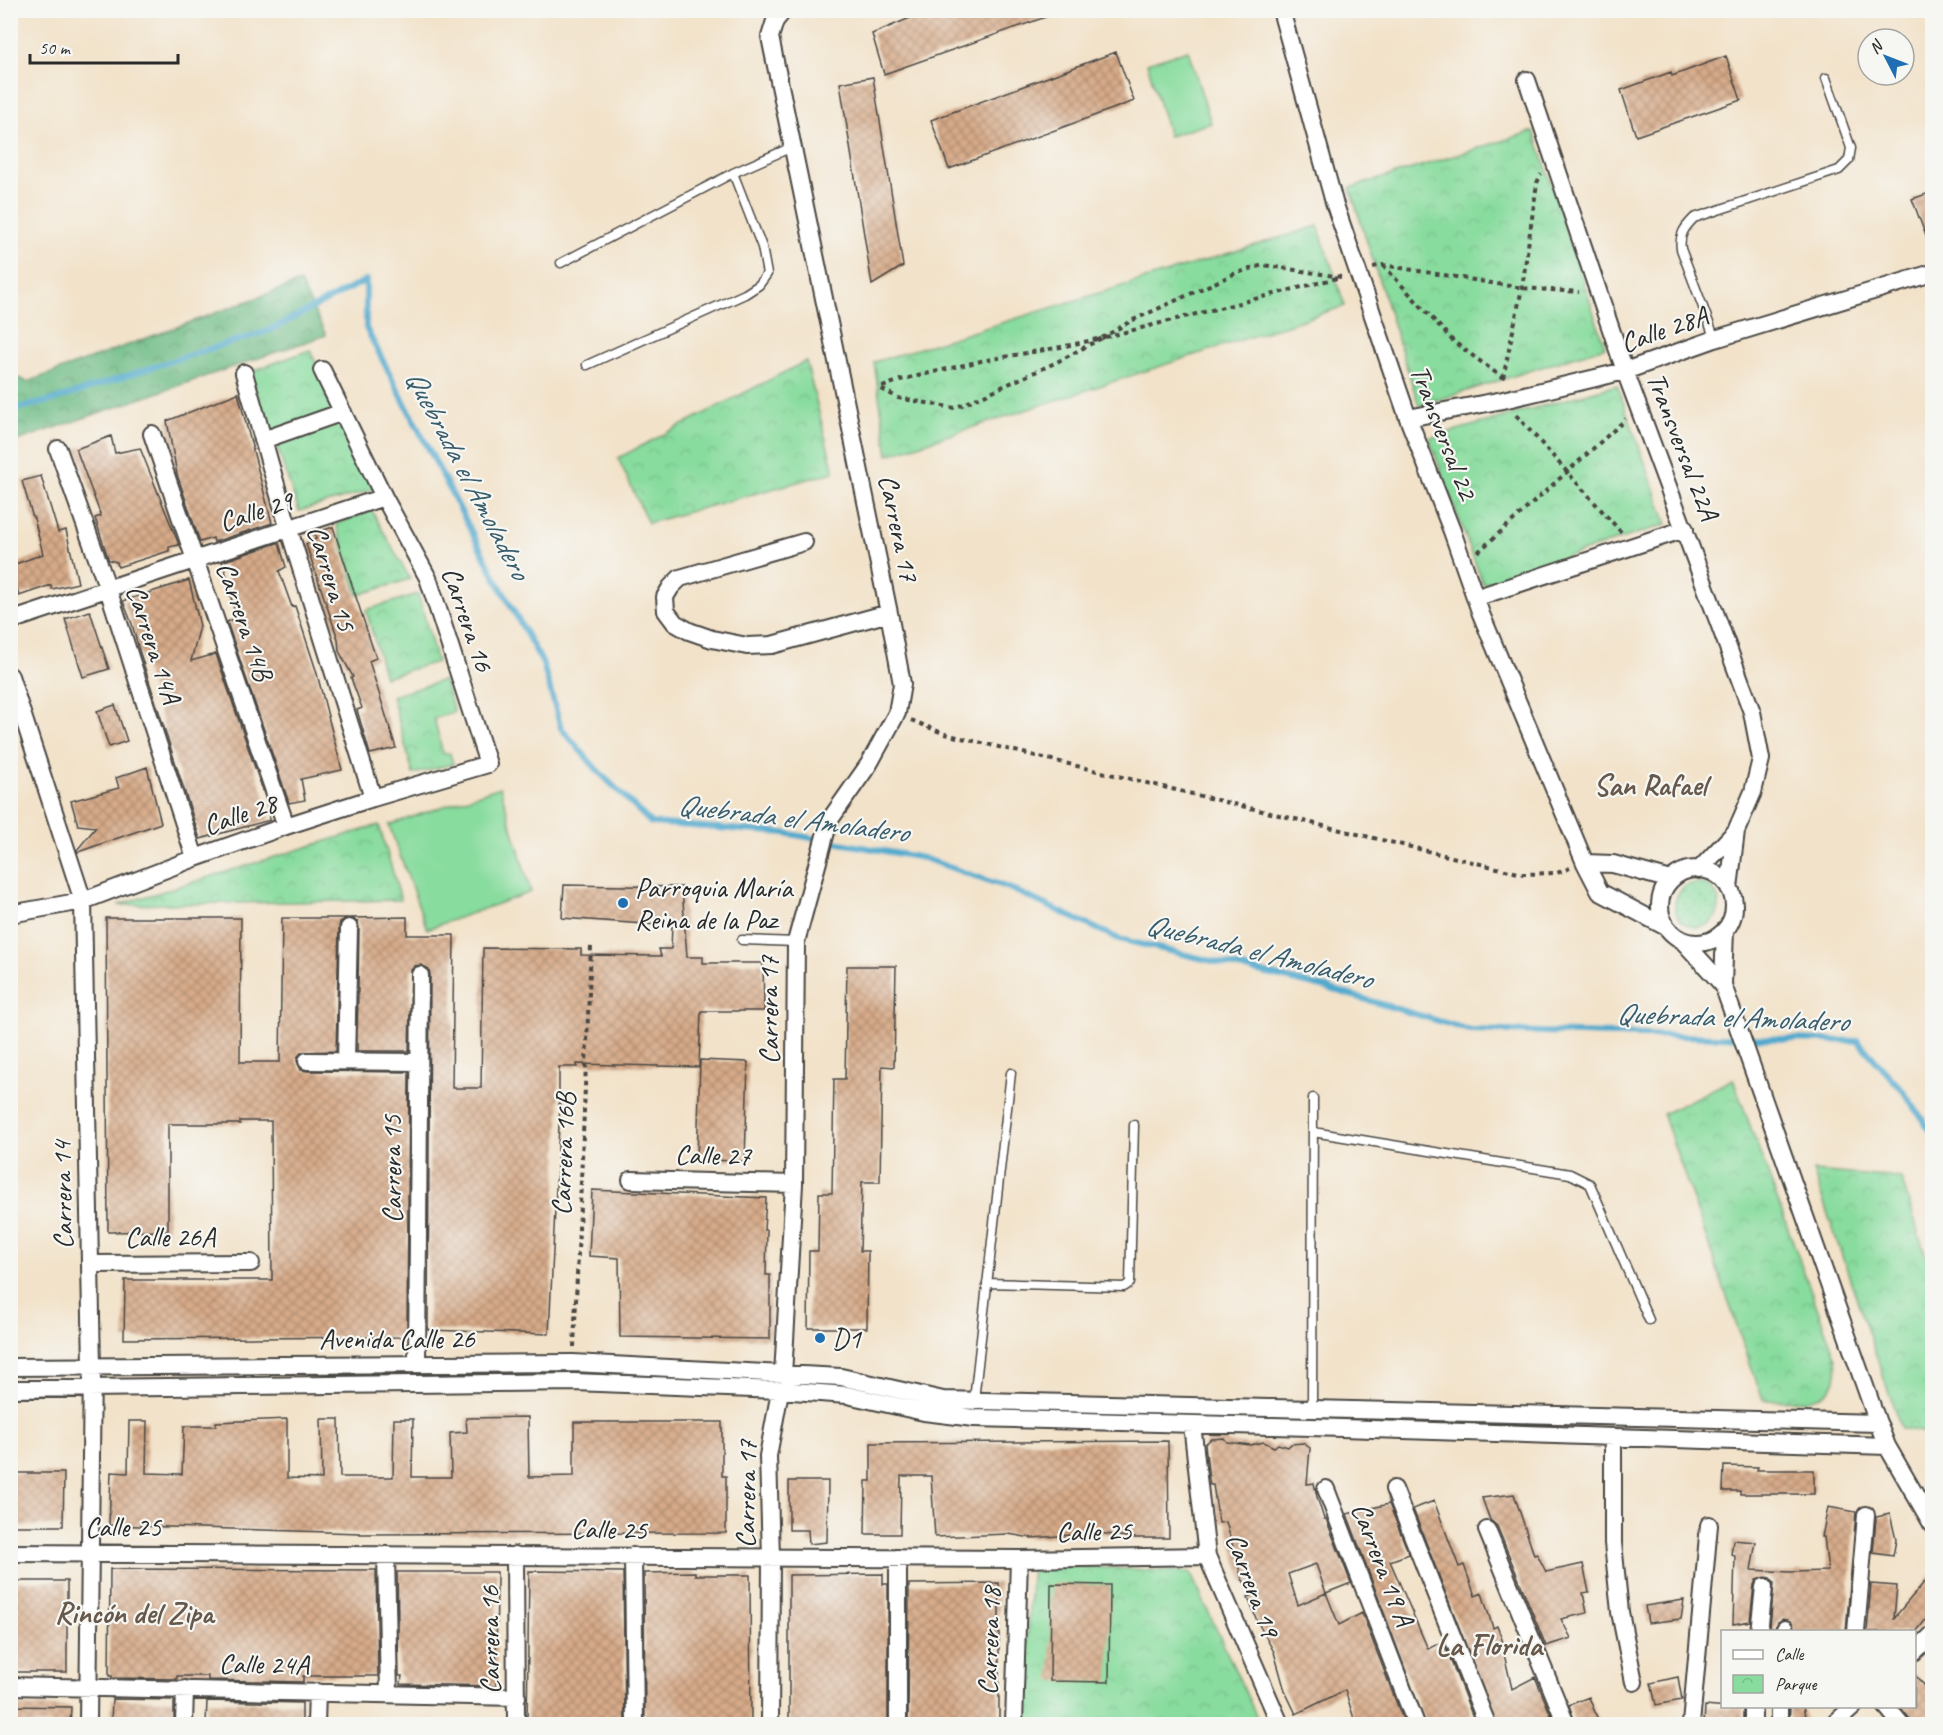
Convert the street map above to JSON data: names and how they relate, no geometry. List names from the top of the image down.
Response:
{
  "streets": {
    "street": [
      "Calle 28A",
      "Transversal 22",
      "Transversal 22A",
      "Calle 29",
      "Carrera 17",
      "Carrera 15",
      "Carrera 16",
      "Carrera 14B",
      "Carrera 14A",
      "Calle 28",
      "Calle 27",
      "Carrera 14",
      "Calle 26A",
      "Avenida Calle 26",
      "Calle 25",
      "Carrera 19 A",
      "Carrera 19",
      "Carrera 18",
      "Calle 24A"
    ],
    "path": ["Carrera 16B"]
  },
  "crossings": [
    ["Calle 28A", "Transversal 22"],
    ["Calle 28A", "Transversal 22A"],
    ["Calle 29", "Carrera 15"],
    ["Calle 29", "Carrera 16"],
    ["Calle 29", "Carrera 14B"],
    ["Calle 29", "Carrera 14A"],
    ["Carrera 17", "Calle 27"],
    ["Carrera 17", "Avenida Calle 26"],
    ["Carrera 17", "Calle 25"],
    ["Carrera 15", "Calle 28"],
    ["Carrera 15", "Avenida Calle 26"],
    ["Carrera 16", "Calle 28"],
    ["Carrera 16", "Calle 25"],
    ["Carrera 16", "Calle 24A"],
    ["Carrera 14B", "Calle 28"],
    ["Carrera 14A", "Calle 28"],
    ["Calle 28", "Carrera 14"],
    ["Carrera 16B", "Avenida Calle 26"],
    ["Carrera 14", "Calle 26A"],
    ["Carrera 14", "Avenida Calle 26"],
    ["Carrera 14", "Calle 25"],
    ["Carrera 14", "Calle 24A"],
    ["Calle 25", "Carrera 19"],
    ["Calle 25", "Carrera 18"]
  ],
  "districts": ["San Rafael", "Rincón del Zipa", "La Florida"],
  "water": ["Quebrada el Amoladero"],
  "places": ["Parroquia María Reina de la Paz", "D1"],
  "legend": ["Calle", "Parque"],
  "scale_bar": "50 m",
  "north": "top left"
}
